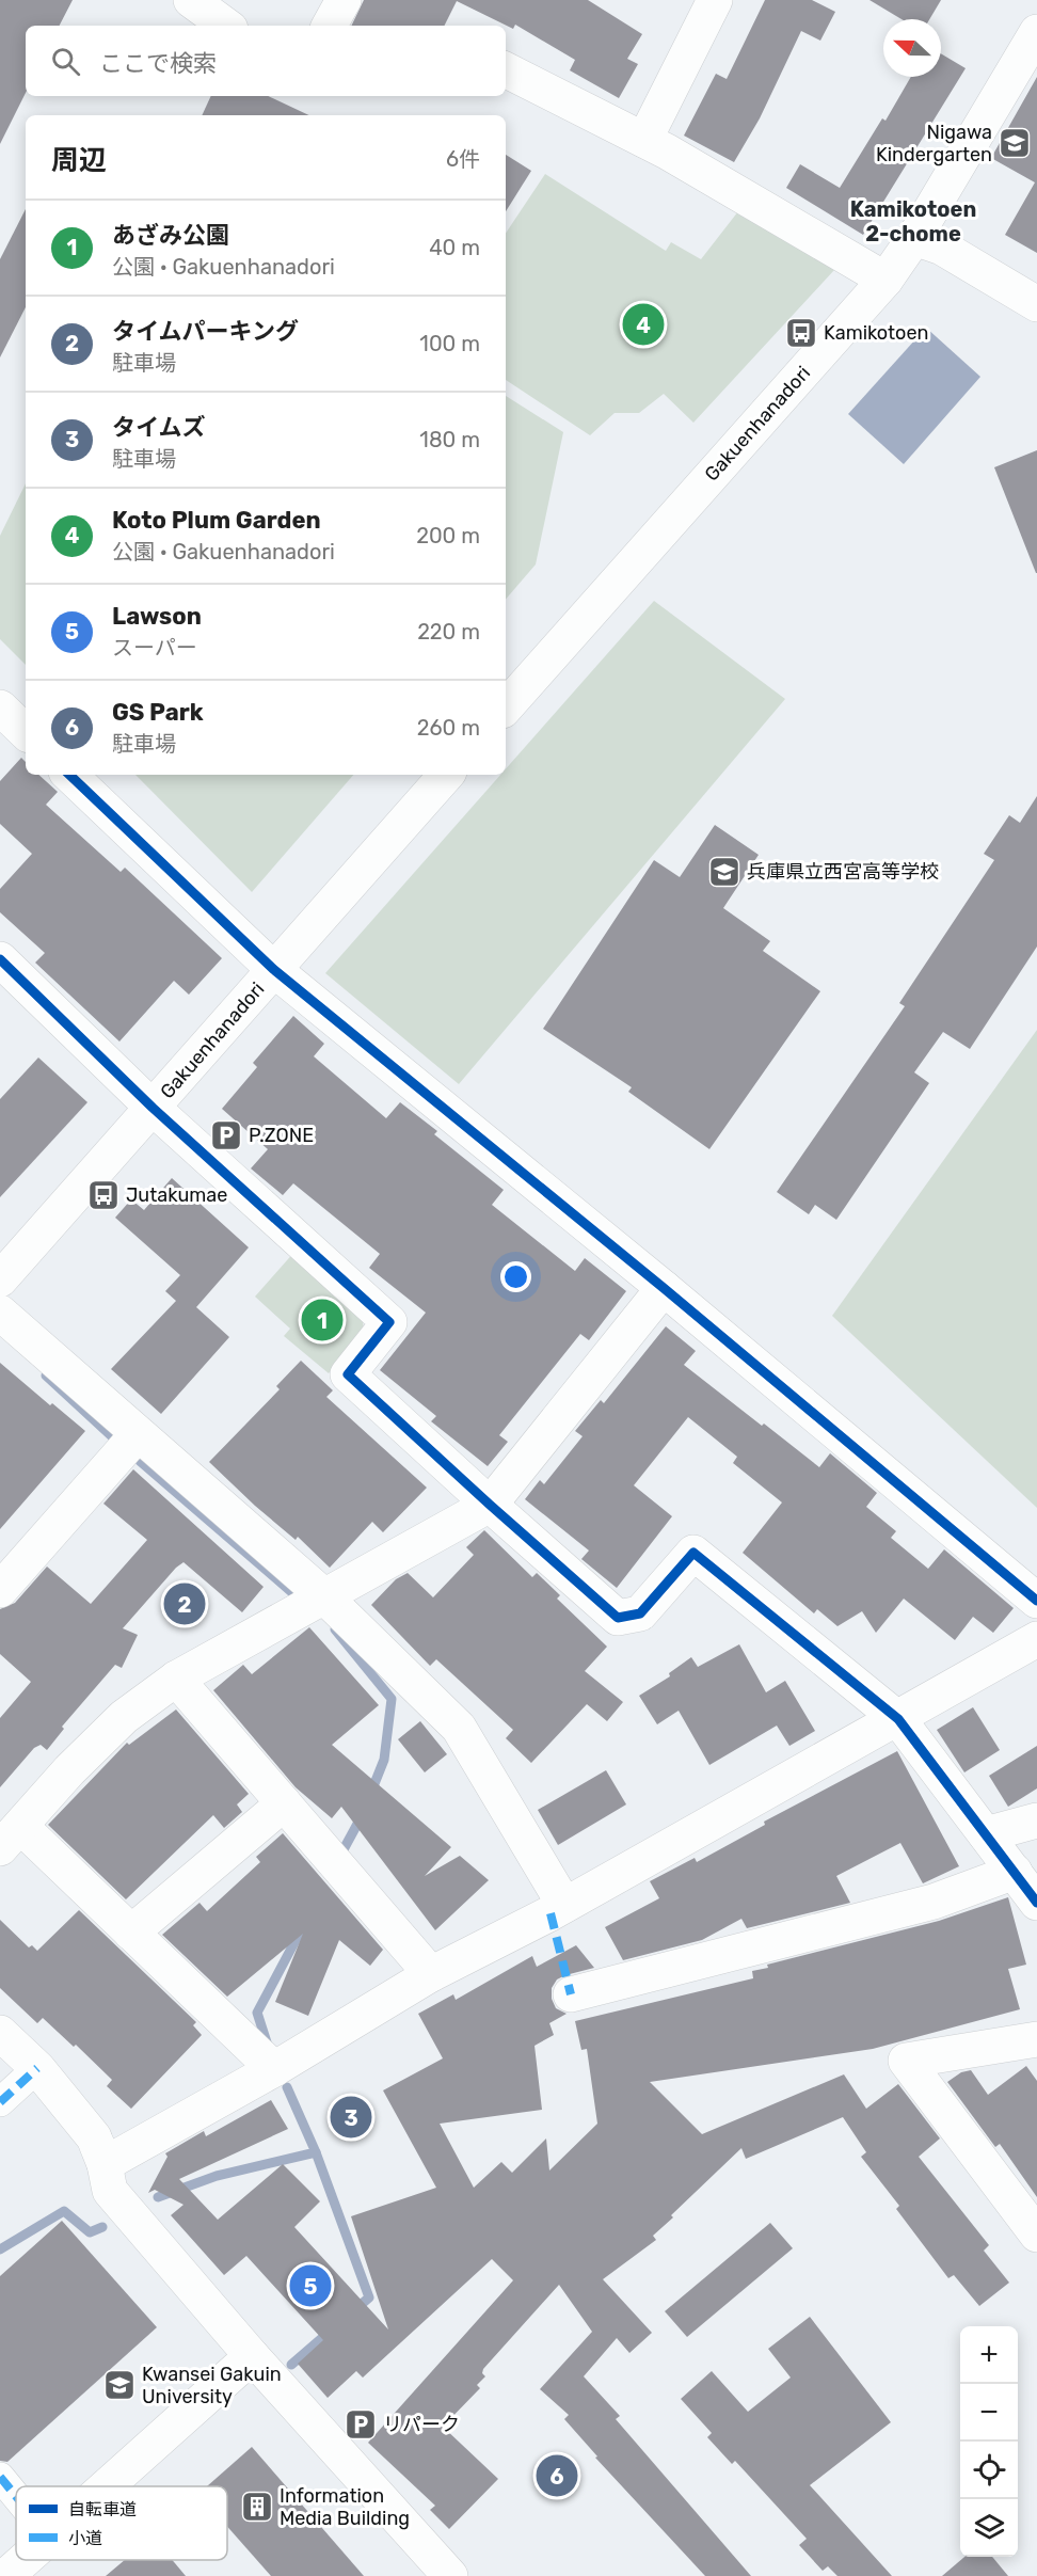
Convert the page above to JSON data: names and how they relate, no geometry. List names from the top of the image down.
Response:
{
  "streets": {
    "street": ["Gakuenhanadori"]
  },
  "districts": ["Kamikotoen 2-chome"],
  "places": {
    "school or university": ["Nigawa Kindergarten", "兵庫県立西宮高等学校", "Kwansei Gakuin University"],
    "bus stop": ["Kamikotoen", "Jutakumae"],
    "parking": ["P.ZONE", "リパーク"],
    "building": ["Information Media Building"]
  },
  "legend": ["自転車道", "小道"],
  "north": "left",
  "page": {
    "search": "ここで検索",
    "heading": ["周辺", "6件"],
    "list": [
      {
        "mark": "1",
        "name": "あざみ公園",
        "note": "公園 · Gakuenhanadori",
        "value": "40 m"
      },
      {
        "mark": "2",
        "name": "タイムパーキング",
        "note": "駐車場",
        "value": "100 m"
      },
      {
        "mark": "3",
        "name": "タイムズ",
        "note": "駐車場",
        "value": "180 m"
      },
      {
        "mark": "4",
        "name": "Koto Plum Garden",
        "note": "公園 · Gakuenhanadori",
        "value": "200 m"
      },
      {
        "mark": "5",
        "name": "Lawson",
        "note": "スーパー",
        "value": "220 m"
      },
      {
        "mark": "6",
        "name": "GS Park",
        "note": "駐車場",
        "value": "260 m"
      }
    ],
    "pins": [
      "4",
      "1",
      "2",
      "3",
      "5",
      "6"
    ],
    "map_buttons": ["+", "−"]
  }
}
